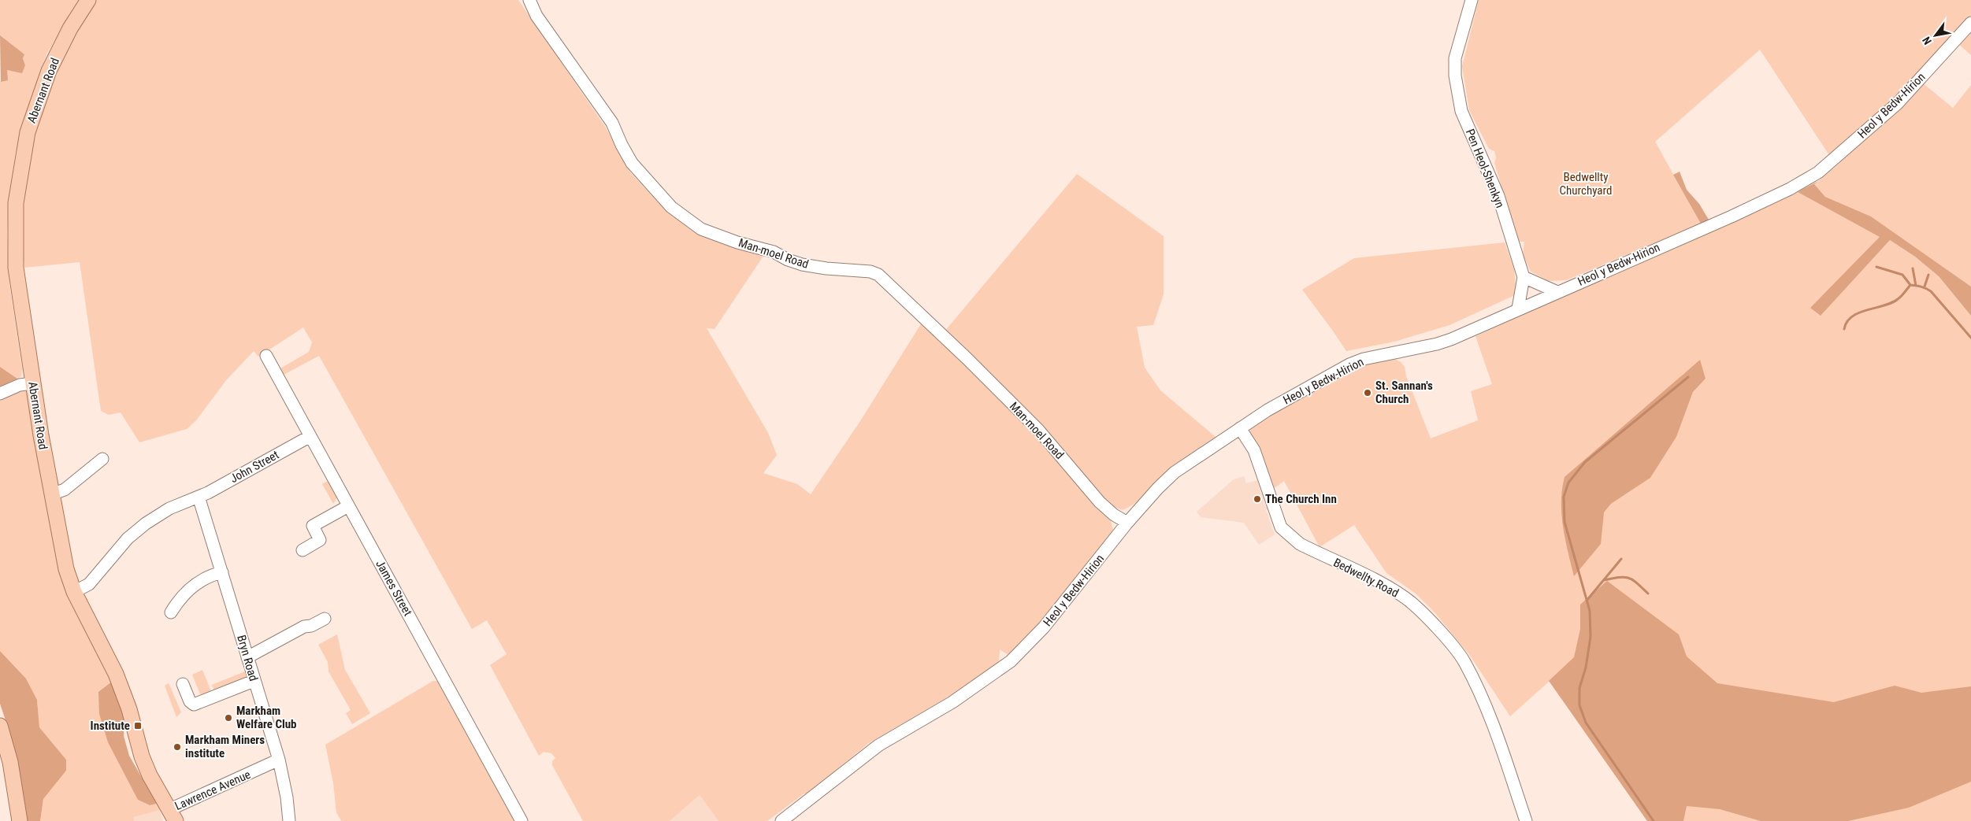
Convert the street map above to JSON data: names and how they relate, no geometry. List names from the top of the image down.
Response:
{
  "streets": {
    "main road": ["Abernant Road"],
    "street": [
      "Heol y Bedw-Hirion",
      "Pen Heol-Shenkyn",
      "Man-moel Road",
      "John Street",
      "Bedwellty Road",
      "James Street",
      "Bryn Road",
      "Lawrence Avenue"
    ]
  },
  "crossings": [
    ["Abernant Road", "John Street"],
    ["Abernant Road", "Lawrence Avenue"],
    ["Heol y Bedw-Hirion", "Pen Heol-Shenkyn"],
    ["Heol y Bedw-Hirion", "Man-moel Road"],
    ["Heol y Bedw-Hirion", "Bedwellty Road"],
    ["John Street", "James Street"],
    ["John Street", "Bryn Road"],
    ["Bryn Road", "Lawrence Avenue"]
  ],
  "parks": ["Bedwellty Churchyard"],
  "places": {
    "other": [
      "St. Sannan's Church",
      "The Church Inn",
      "Markham Welfare Club",
      "Markham Miners institute"
    ],
    "transit": ["Institute"]
  },
  "north": "bottom left"
}
